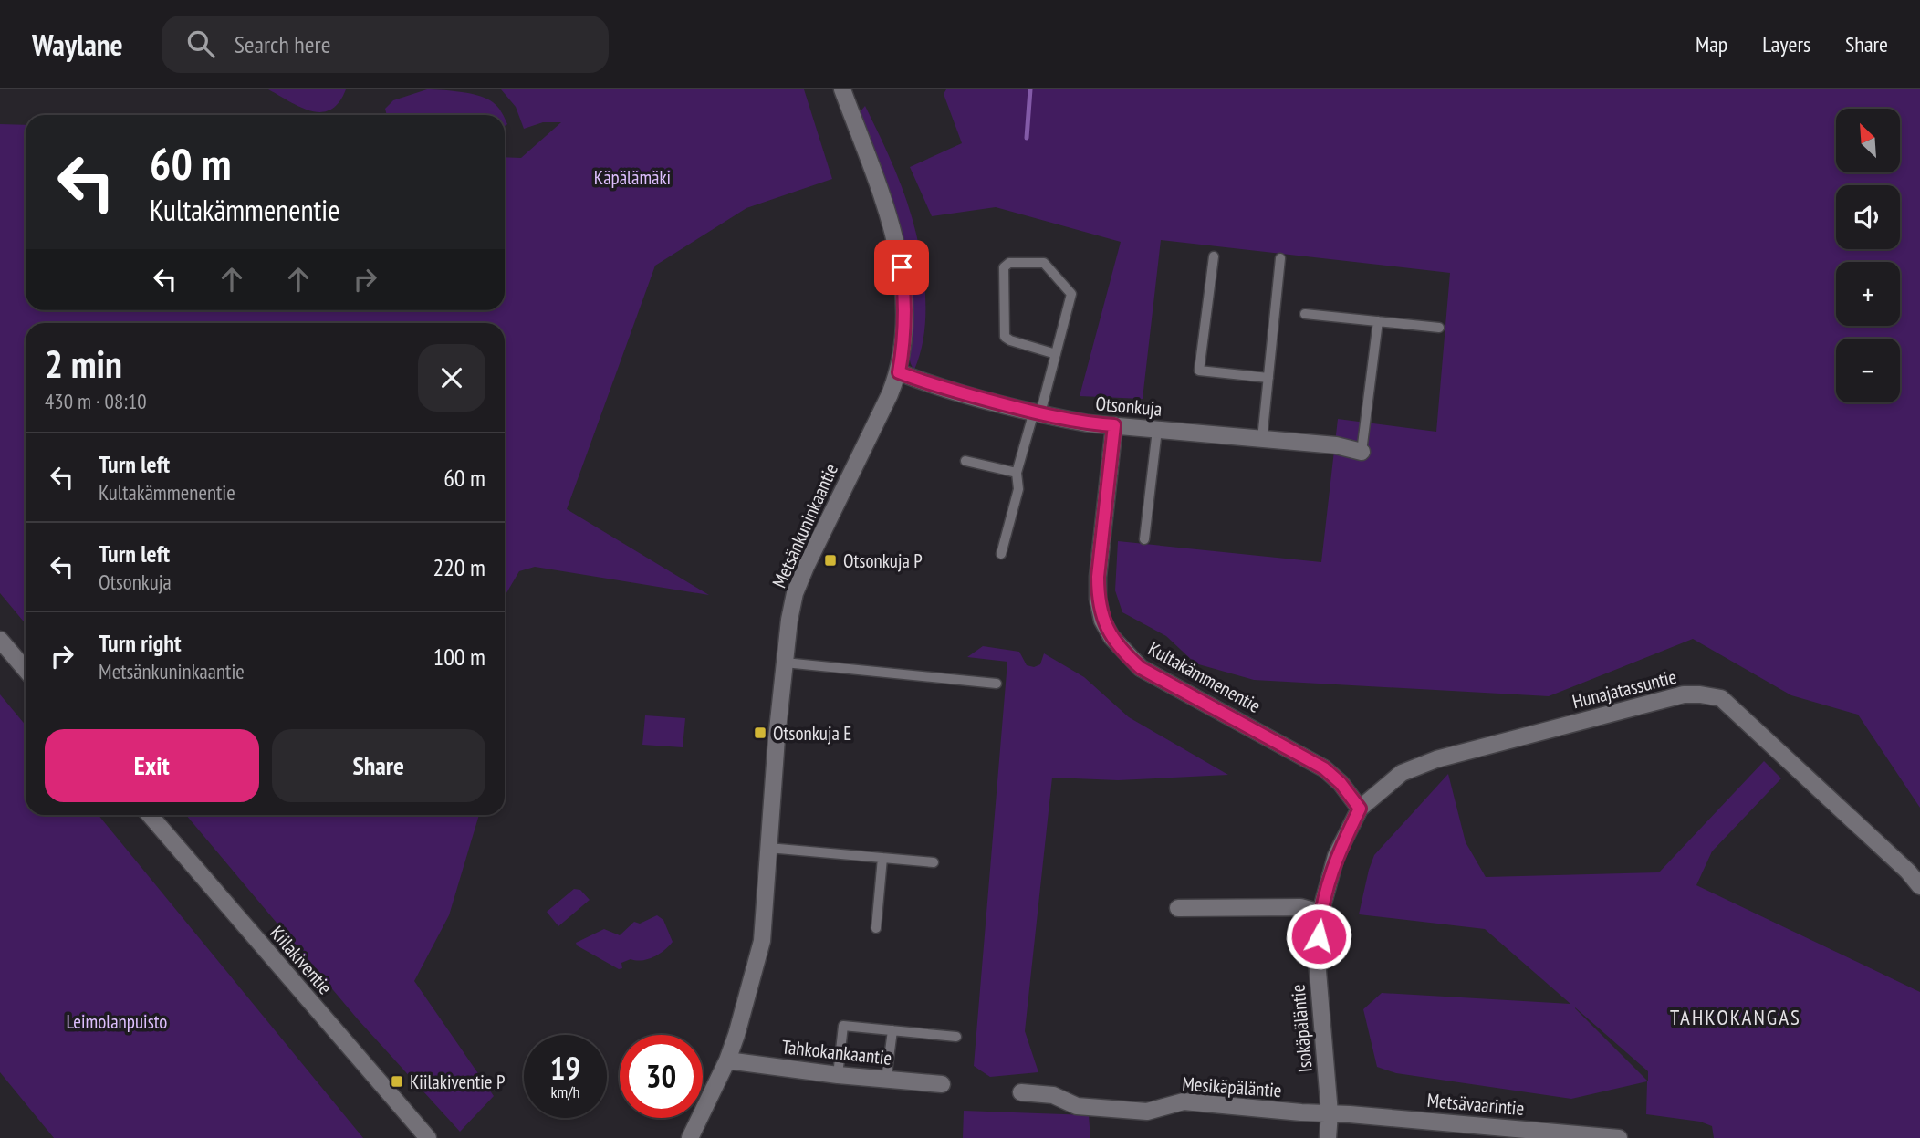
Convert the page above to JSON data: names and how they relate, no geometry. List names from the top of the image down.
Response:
{
  "streets": {
    "street": [
      "Otsonkuja",
      "Metsänkuninkaantie",
      "Kultakämmenentie",
      "Hunajatassuntie",
      "Kiilakiventie",
      "Isokäpäläntie",
      "Tahkokankaantie",
      "Mesikäpäläntie",
      "Metsävaarintie"
    ]
  },
  "crossings": [
    ["Otsonkuja", "Metsänkuninkaantie"],
    ["Otsonkuja", "Kultakämmenentie"],
    ["Metsänkuninkaantie", "Tahkokankaantie"],
    ["Kultakämmenentie", "Hunajatassuntie"],
    ["Kultakämmenentie", "Isokäpäläntie"],
    ["Hunajatassuntie", "Isokäpäläntie"],
    ["Isokäpäläntie", "Mesikäpäläntie"],
    ["Isokäpäläntie", "Metsävaarintie"],
    ["Mesikäpäläntie", "Metsävaarintie"]
  ],
  "districts": ["TAHKOKANGAS"],
  "parks": ["Käpälämäki", "Leimolanpuisto"],
  "places": {
    "transit": ["Otsonkuja P", "Otsonkuja E", "Kiilakiventie P"]
  },
  "north": "top left",
  "page": {
    "header": "Waylane",
    "search": "Search here",
    "nav": ["Map", "Layers", "Share"],
    "map_buttons": ["+", "−"],
    "turn": ["60 m", "Kultakämmenentie"],
    "heading": ["2 min", "430 m · 08:10"],
    "list": [
      {
        "name": "Turn left",
        "note": "Kultakämmenentie",
        "value": "60 m"
      },
      {
        "name": "Turn left",
        "note": "Otsonkuja",
        "value": "220 m"
      },
      {
        "name": "Turn right",
        "note": "Metsänkuninkaantie",
        "value": "100 m"
      }
    ],
    "buttons": ["Exit", "Share"],
    "speed": "19 km/h",
    "limit": "30"
  }
}
